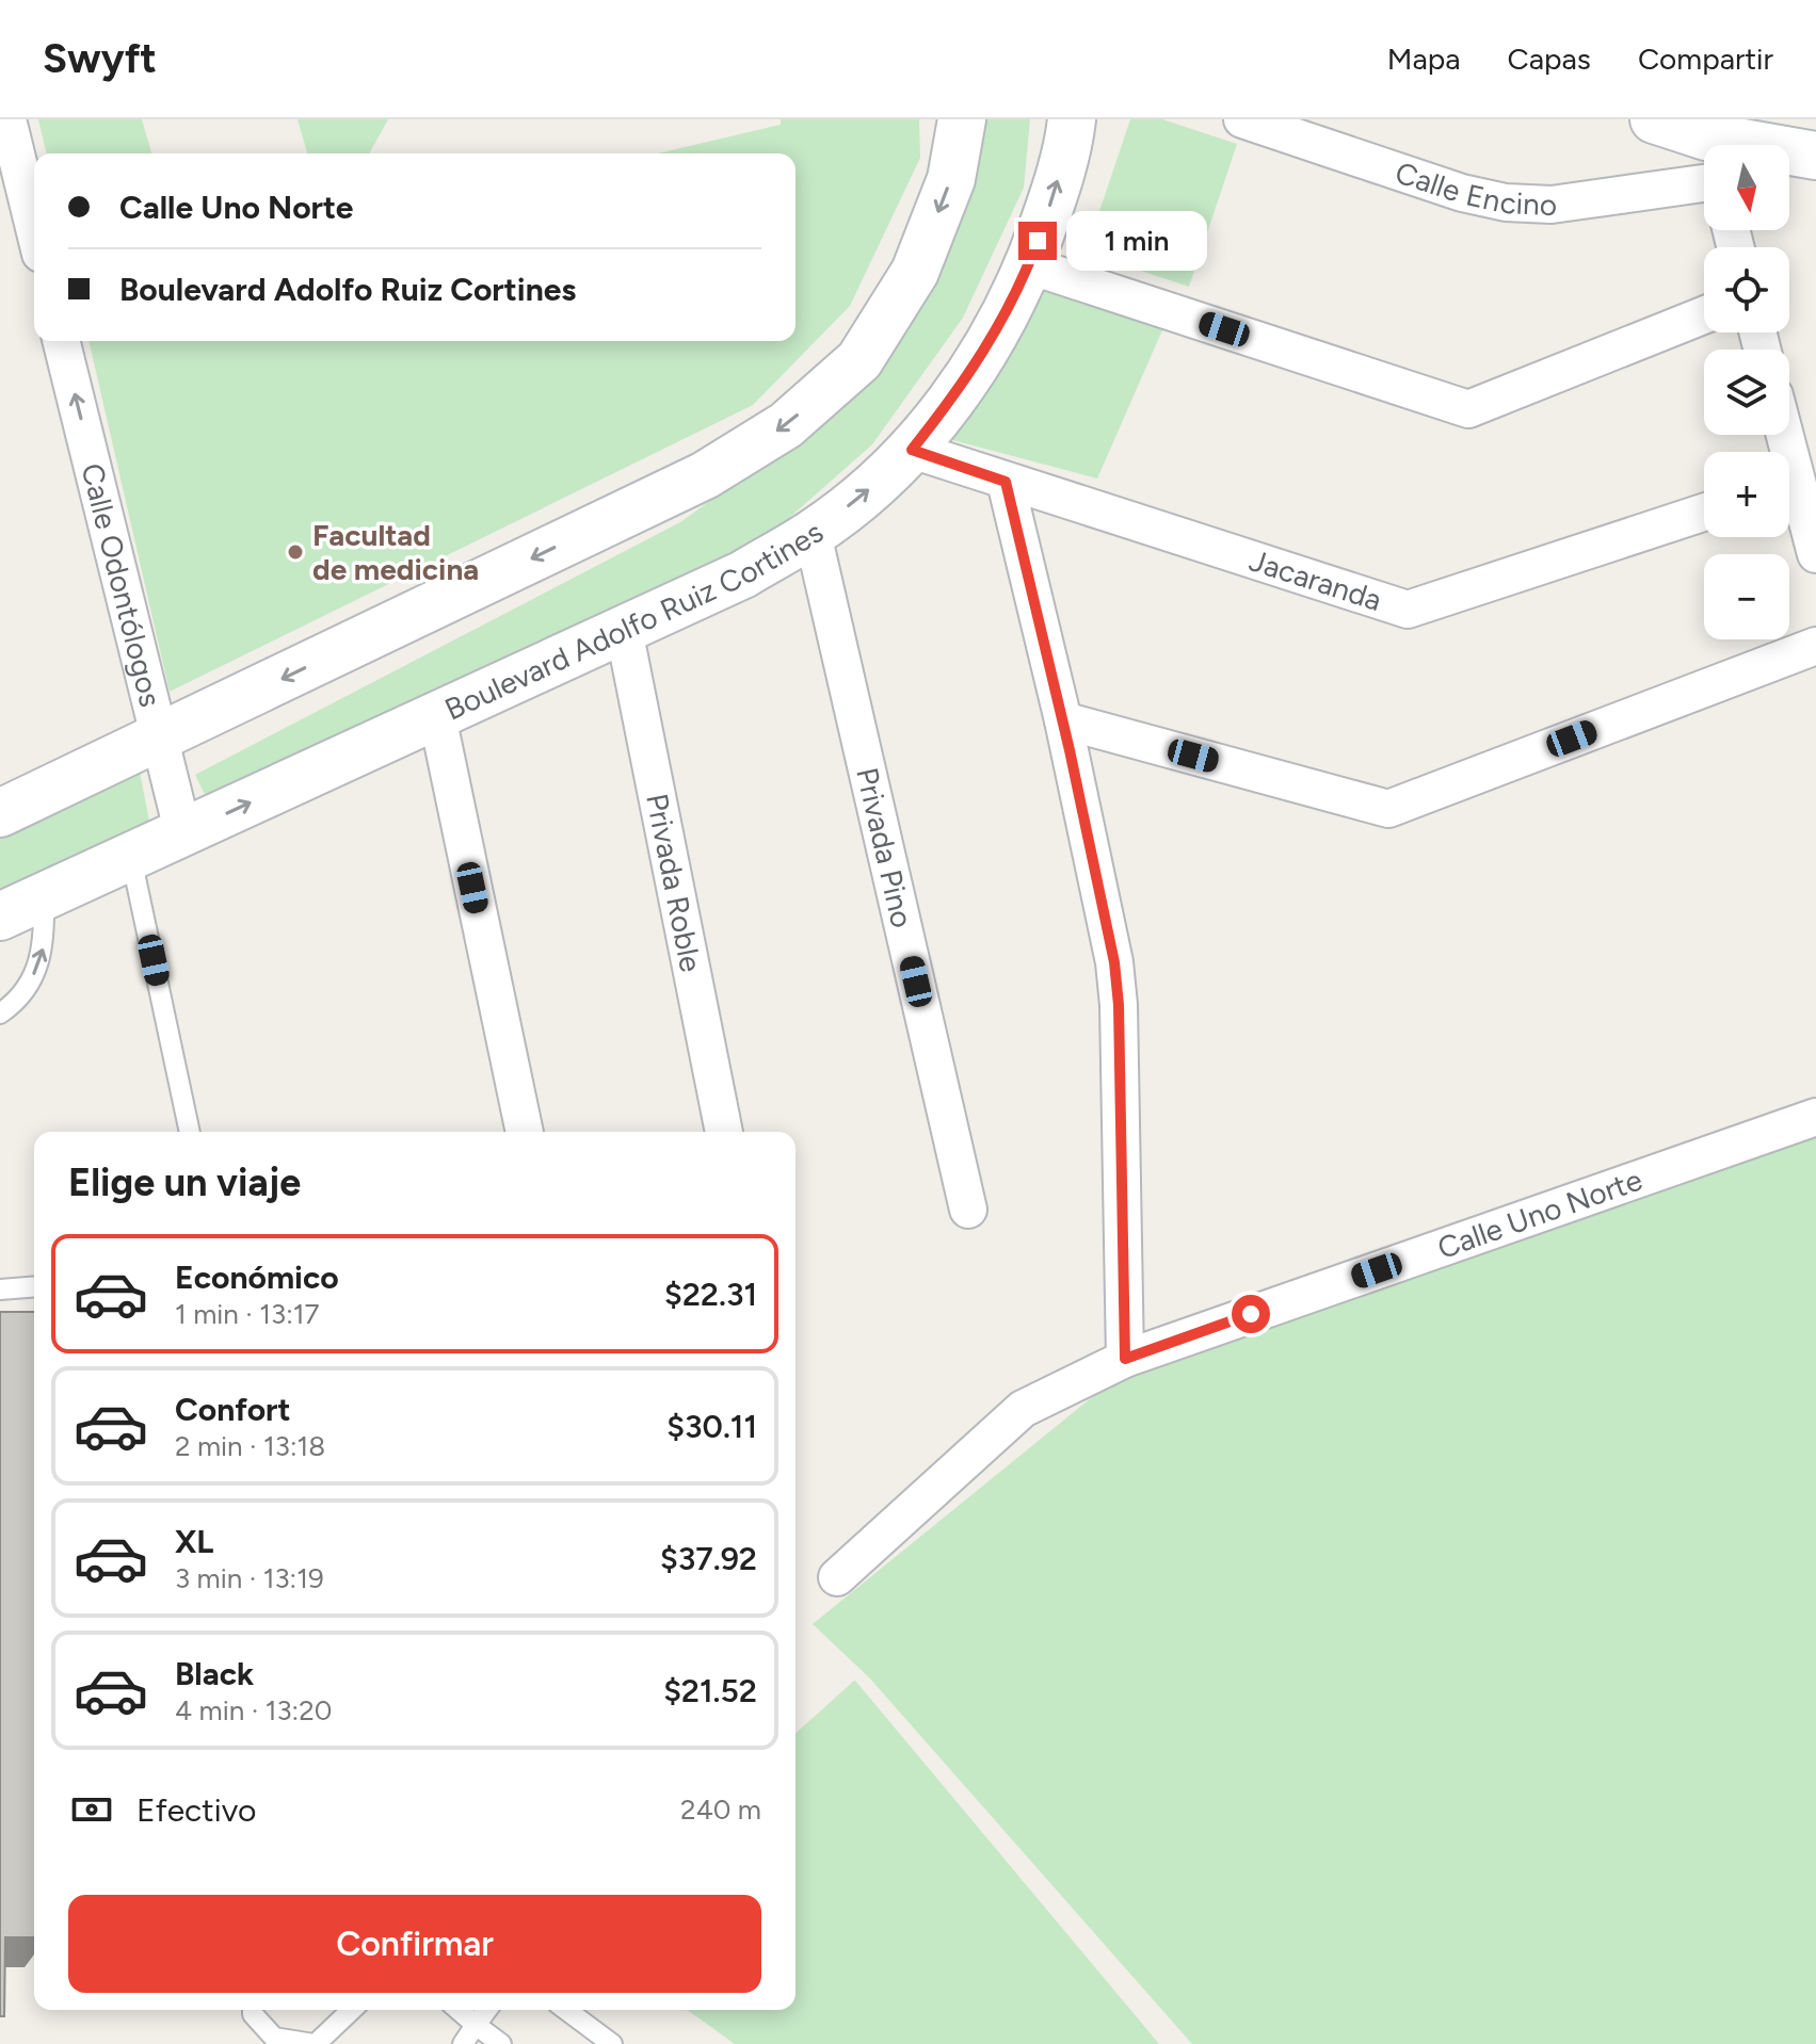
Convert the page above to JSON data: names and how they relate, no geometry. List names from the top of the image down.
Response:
{
  "streets": {
    "main road": ["Boulevard Adolfo Ruiz Cortines"],
    "street": [
      "Calle Encino",
      "Jacaranda",
      "Calle Odontólogos",
      "Privada Pino",
      "Privada Roble",
      "Calle Uno Norte"
    ]
  },
  "crossings": [
    ["Jacaranda", "Boulevard Adolfo Ruiz Cortines"],
    ["Calle Odontólogos", "Boulevard Adolfo Ruiz Cortines"],
    ["Boulevard Adolfo Ruiz Cortines", "Privada Pino"],
    ["Boulevard Adolfo Ruiz Cortines", "Privada Roble"]
  ],
  "one_way": ["Calle Odontólogos"],
  "places": ["Facultad de medicina"],
  "north": "bottom",
  "page": {
    "header": "Swyft",
    "nav": ["Mapa", "Capas", "Compartir"],
    "map_buttons": ["+", "−"],
    "banner": ["Calle Uno Norte", "Boulevard Adolfo Ruiz Cortines"],
    "bubble": "1 min",
    "heading": "Elige un viaje",
    "list": [
      {
        "name": "Económico",
        "note": "1 min · 13:17",
        "value": "$22.31"
      },
      {
        "name": "Confort",
        "note": "2 min · 13:18",
        "value": "$30.11"
      },
      {
        "name": "XL",
        "note": "3 min · 13:19",
        "value": "$37.92"
      },
      {
        "name": "Black",
        "note": "4 min · 13:20",
        "value": "$21.52"
      }
    ],
    "pay": ["Efectivo", "240 m"],
    "buttons": "Confirmar"
  }
}
